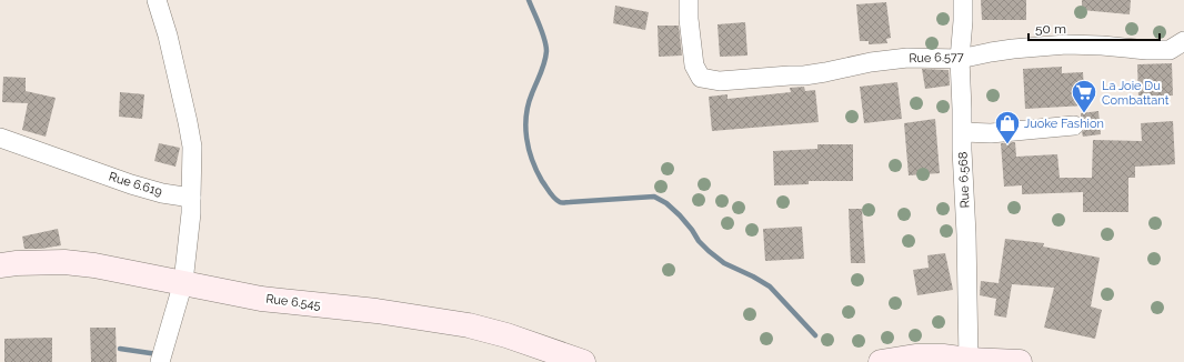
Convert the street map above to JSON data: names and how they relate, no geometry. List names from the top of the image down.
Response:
{
  "streets": {
    "street": [
      "Rue 6.577",
      "Rue 6.568",
      "Rue 6.619",
      "Rue 6.545"
    ]
  },
  "crossings": [
    ["Rue 6.577", "Rue 6.568"]
  ],
  "places": {
    "supermarket": ["La Joie Du Combattant"],
    "shop": ["Juoke Fashion"]
  },
  "scale_bar": "50 m"
}
